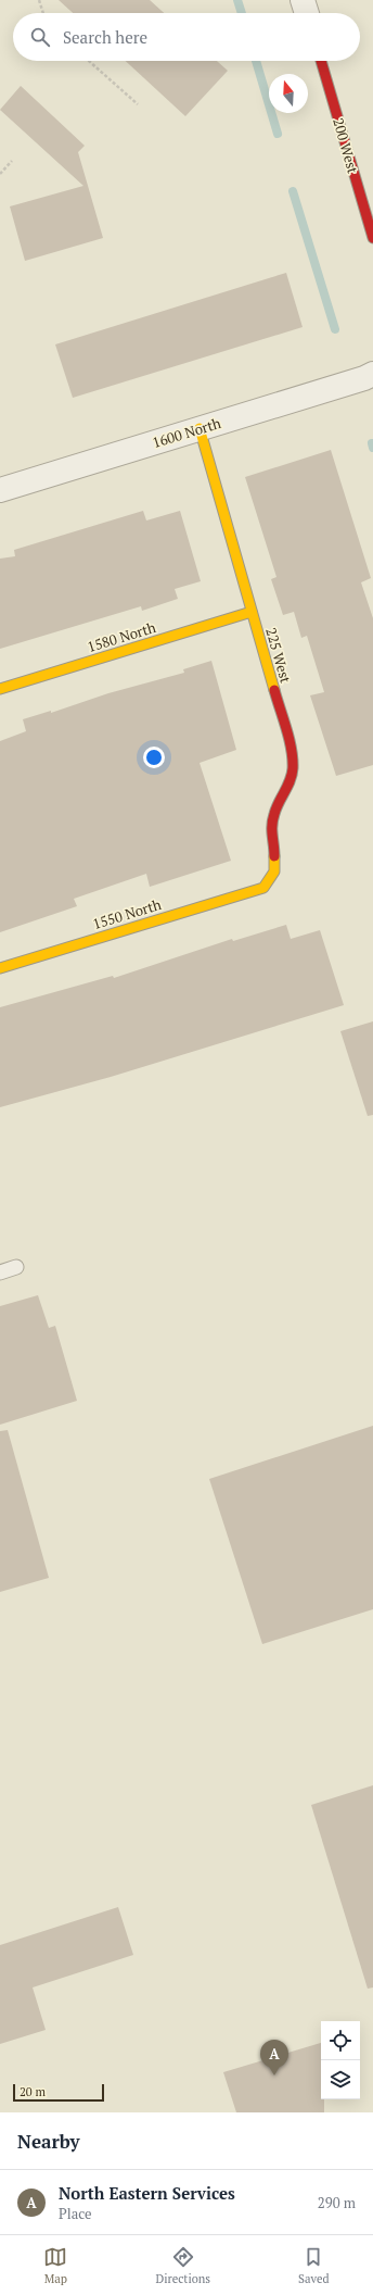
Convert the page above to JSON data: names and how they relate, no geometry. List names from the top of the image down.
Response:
{
  "streets": {
    "street": [
      "200 West",
      "1600 North",
      "1580 North",
      "225 West",
      "1550 North"
    ]
  },
  "crossings": [
    ["1600 North", "225 West"],
    ["1580 North", "225 West"],
    ["225 West", "1550 North"]
  ],
  "scale_bar": "20 m",
  "north": "top",
  "page": {
    "search": "Search here",
    "pins": "A",
    "scale": "20 m",
    "heading": "Nearby",
    "list": [
      {
        "mark": "A",
        "name": "North Eastern Services",
        "note": "Place",
        "value": "290 m"
      }
    ],
    "nav": ["Map", "Directions", "Saved"]
  }
}
